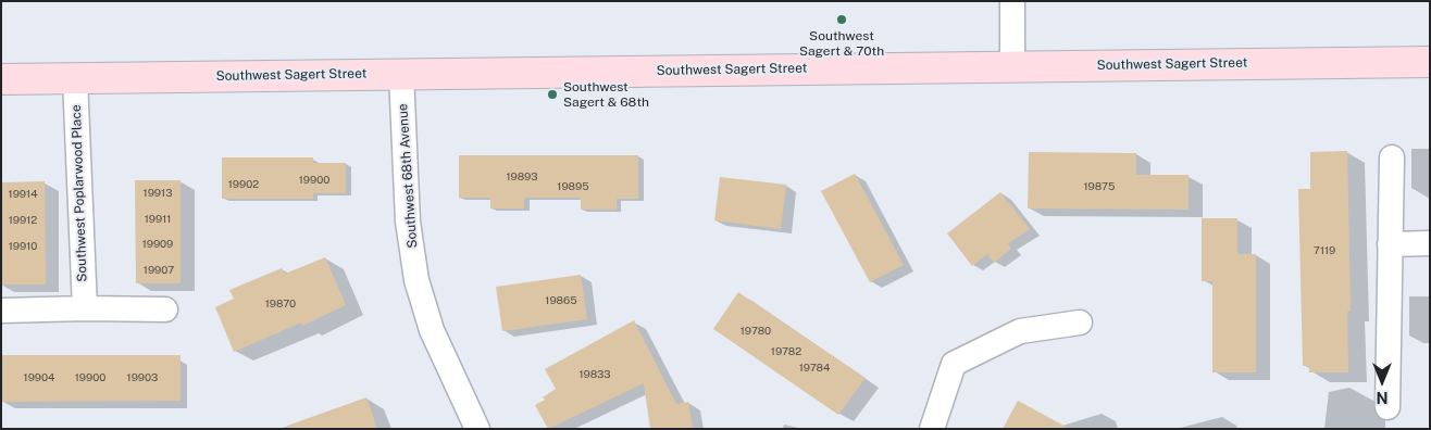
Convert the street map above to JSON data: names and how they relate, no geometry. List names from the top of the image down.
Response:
{
  "streets": {
    "main road": ["Southwest Sagert Street"],
    "street": ["Southwest 68th Avenue", "Southwest Poplarwood Place"]
  },
  "crossings": [
    ["Southwest Sagert Street", "Southwest 68th Avenue"],
    ["Southwest Sagert Street", "Southwest Poplarwood Place"]
  ],
  "places": ["Southwest Sagert & 70th", "Southwest Sagert & 68th"],
  "house_numbers": [
    "19893",
    "19900",
    "19902",
    "19895",
    "19875",
    "19913",
    "19914",
    "19911",
    "19912",
    "19909",
    "19910",
    "7119",
    "19907",
    "19865",
    "19870",
    "19780",
    "19782",
    "19784",
    "19833",
    "19904",
    "19900",
    "19903"
  ],
  "north": "bottom"
}
